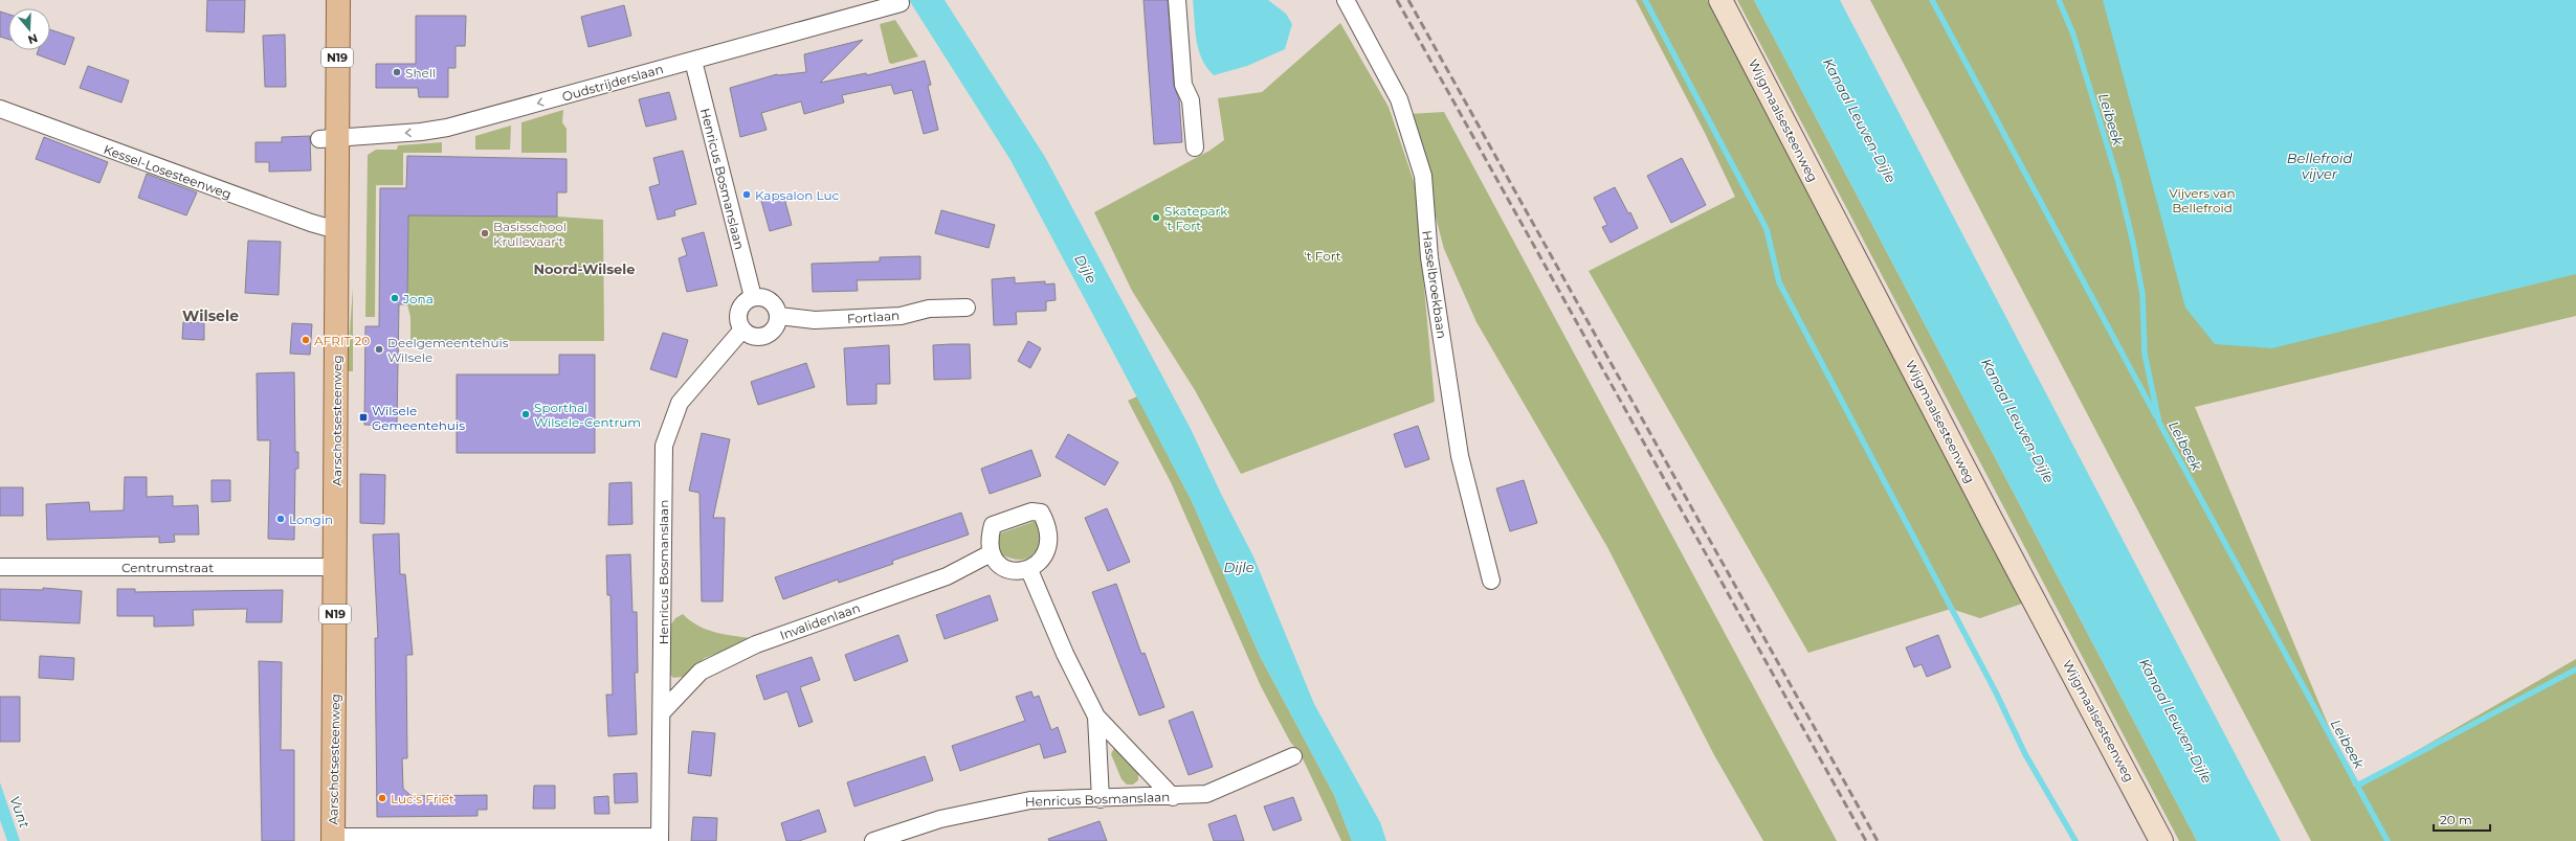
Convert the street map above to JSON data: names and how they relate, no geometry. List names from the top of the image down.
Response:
{
  "streets": {
    "main road": ["N19", "Aarschotsesteenweg"],
    "street": [
      "Oudstrijderslaan",
      "Wijgmaalsesteenweg",
      "Kessel-Losesteenweg",
      "Henricus Bosmanslaan",
      "Hasselbroekbaan",
      "Fortlaan",
      "Centrumstraat",
      "Invalidenlaan"
    ]
  },
  "crossings": [
    ["Oudstrijderslaan", "Henricus Bosmanslaan"],
    ["Oudstrijderslaan", "Aarschotsesteenweg"],
    ["Kessel-Losesteenweg", "Aarschotsesteenweg"],
    ["Henricus Bosmanslaan", "Fortlaan"],
    ["Henricus Bosmanslaan", "Invalidenlaan"],
    ["Aarschotsesteenweg", "Centrumstraat"]
  ],
  "one_way": ["Oudstrijderslaan"],
  "districts": ["Noord-Wilsele", "Wilsele"],
  "water": [
    "Leibeek",
    "Kanaal Leuven-Dijle",
    "Bellefroid vijver",
    "Dijle",
    "Vunt"
  ],
  "parks": ["Vijvers van Bellefroid", "'t Fort"],
  "places": {
    "other": [
      "Shell",
      "Kapsalon Luc",
      "Skatepark 't Fort",
      "Basisschool Krullevaar't",
      "Jona",
      "AFRIT 20",
      "Deelgemeentehuis Wilsele",
      "Sporthal Wilsele-Centrum",
      "Longin",
      "Luc's Friet"
    ],
    "transit": ["Wilsele Gemeentehuis"]
  },
  "scale_bar": "20 m",
  "north": "bottom"
}
